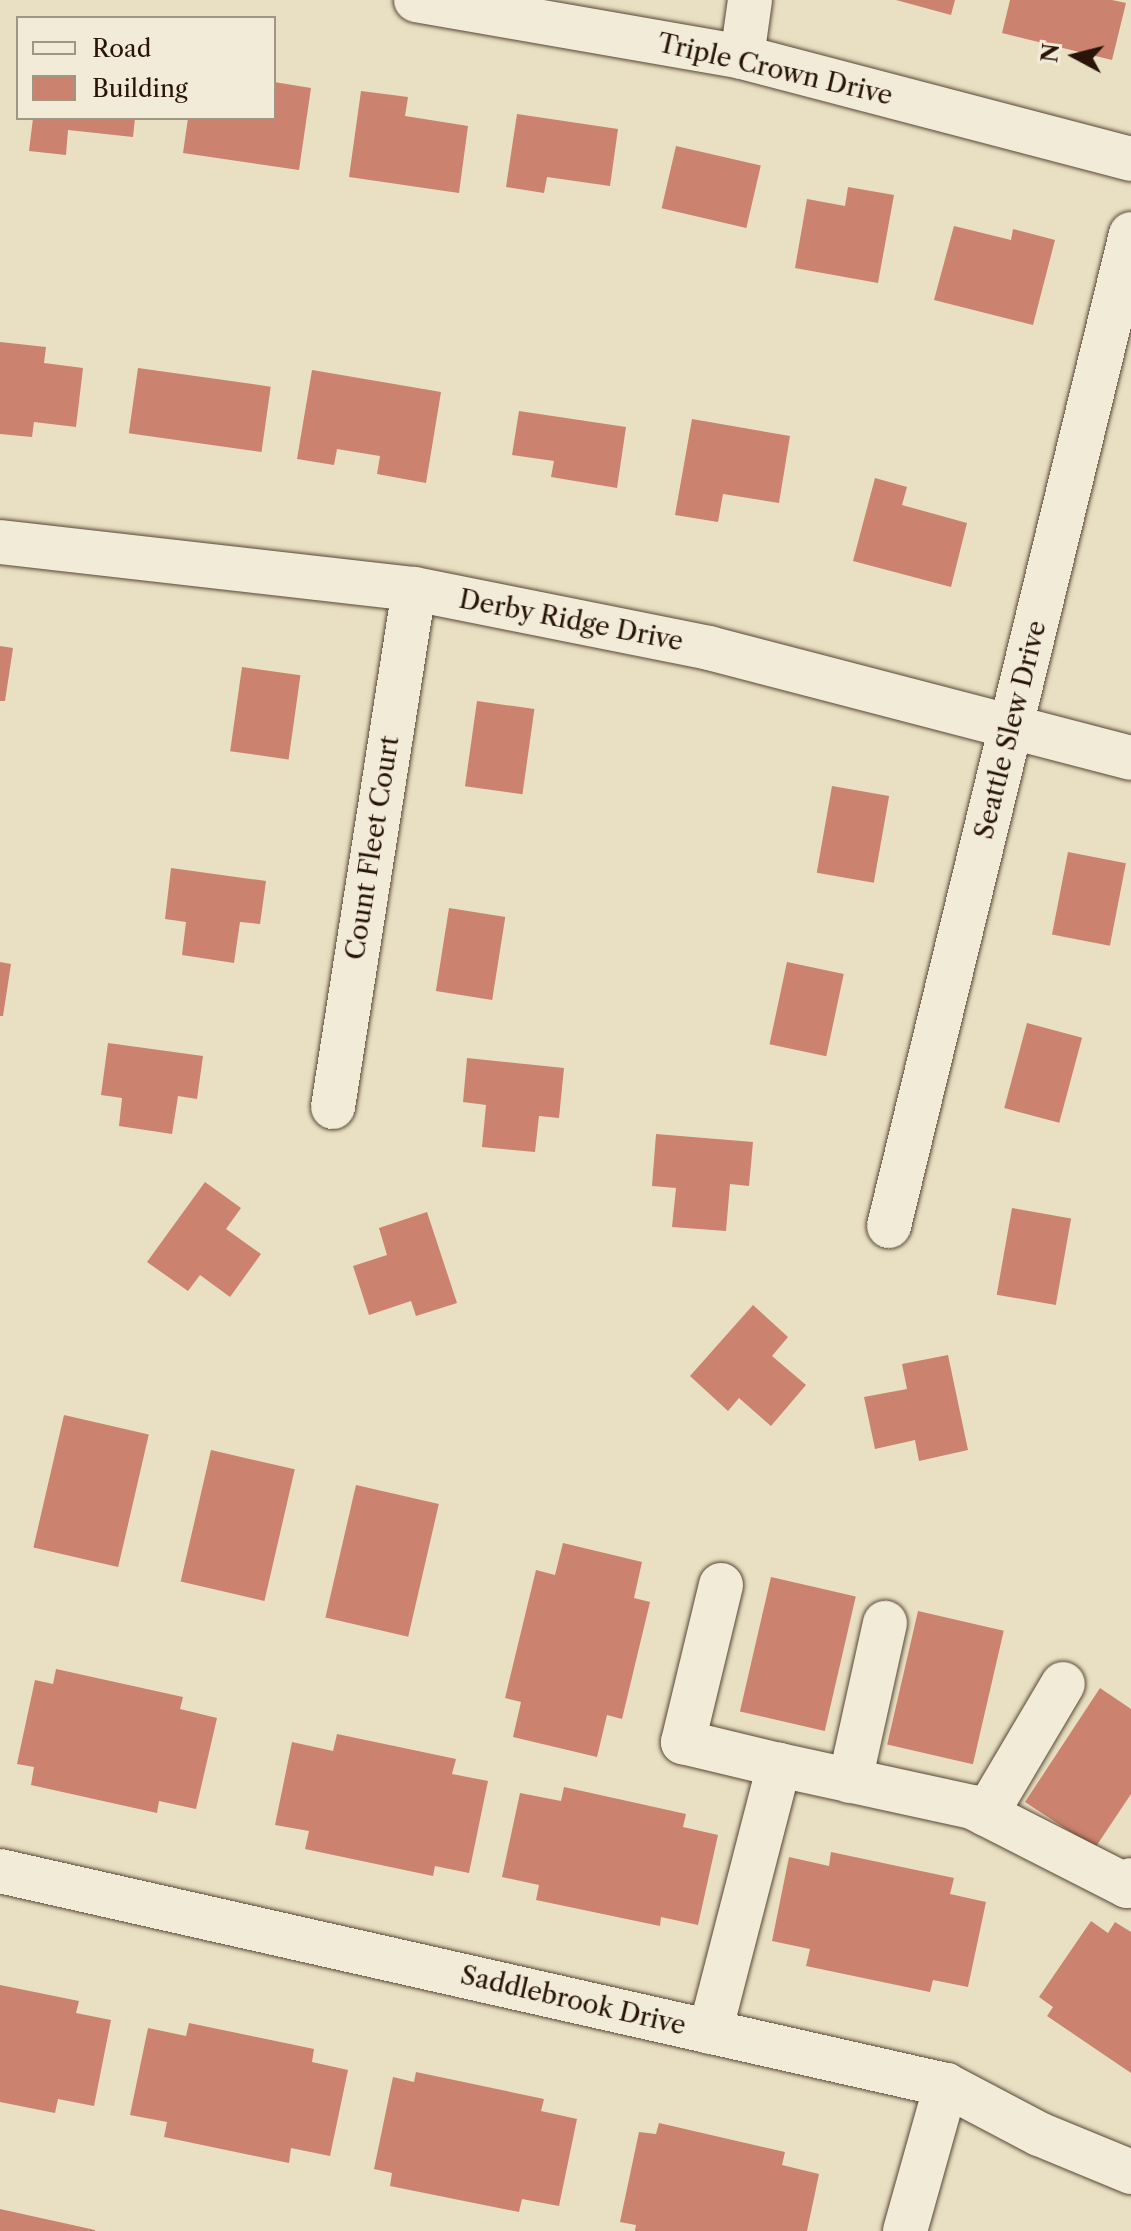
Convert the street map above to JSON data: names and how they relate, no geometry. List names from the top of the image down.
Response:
{
  "streets": {
    "street": [
      "Triple Crown Drive",
      "Derby Ridge Drive",
      "Seattle Slew Drive",
      "Count Fleet Court",
      "Saddlebrook Drive"
    ]
  },
  "crossings": [
    ["Derby Ridge Drive", "Seattle Slew Drive"],
    ["Derby Ridge Drive", "Count Fleet Court"]
  ],
  "legend": ["Road", "Building"],
  "north": "left"
}
